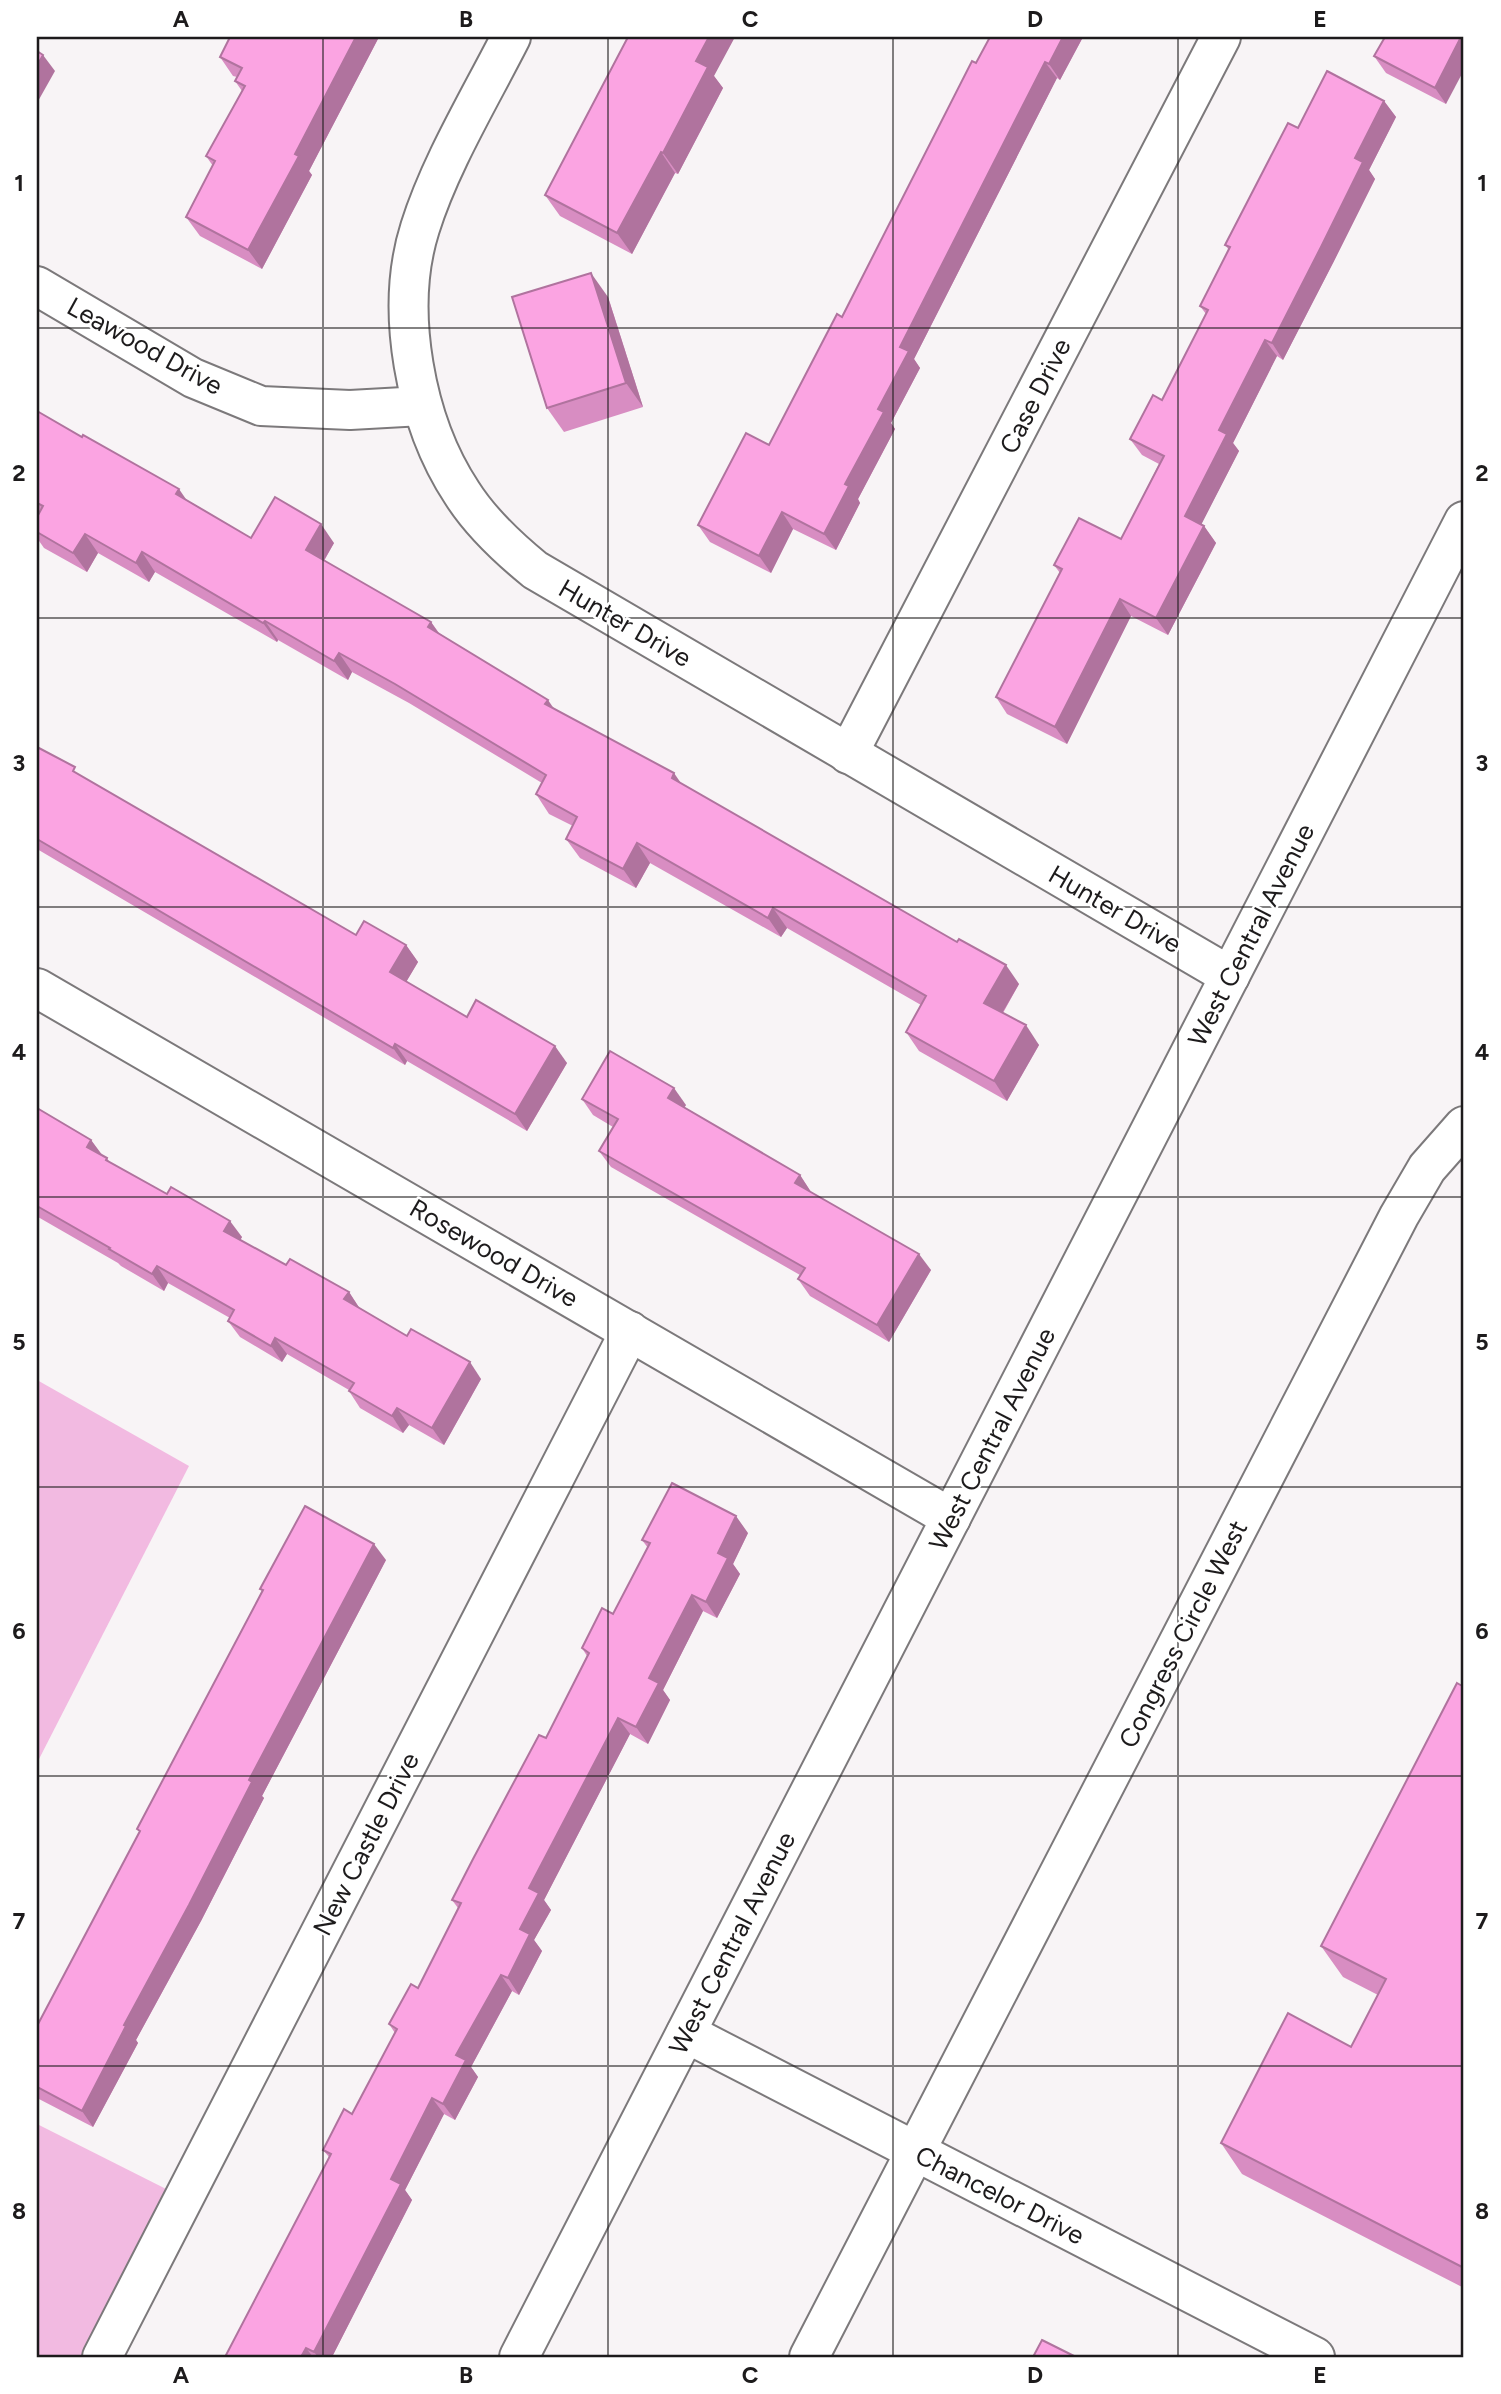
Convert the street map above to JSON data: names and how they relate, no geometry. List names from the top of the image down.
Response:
{
  "streets": {
    "street": [
      "Leawood Drive",
      "Case Drive",
      "Hunter Drive",
      "West Central Avenue",
      "Rosewood Drive",
      "Congress Circle West",
      "New Castle Drive",
      "Chancelor Drive"
    ]
  },
  "crossings": [
    ["Leawood Drive", "Hunter Drive"],
    ["Case Drive", "Hunter Drive"],
    ["Hunter Drive", "West Central Avenue"],
    ["West Central Avenue", "Rosewood Drive"],
    ["West Central Avenue", "Chancelor Drive"],
    ["Rosewood Drive", "New Castle Drive"],
    ["Congress Circle West", "Chancelor Drive"]
  ],
  "grid": {
    "columns": [
      "A",
      "B",
      "C",
      "D",
      "E"
    ],
    "rows": [
      "1",
      "2",
      "3",
      "4",
      "5",
      "6",
      "7",
      "8"
    ]
  }
}
